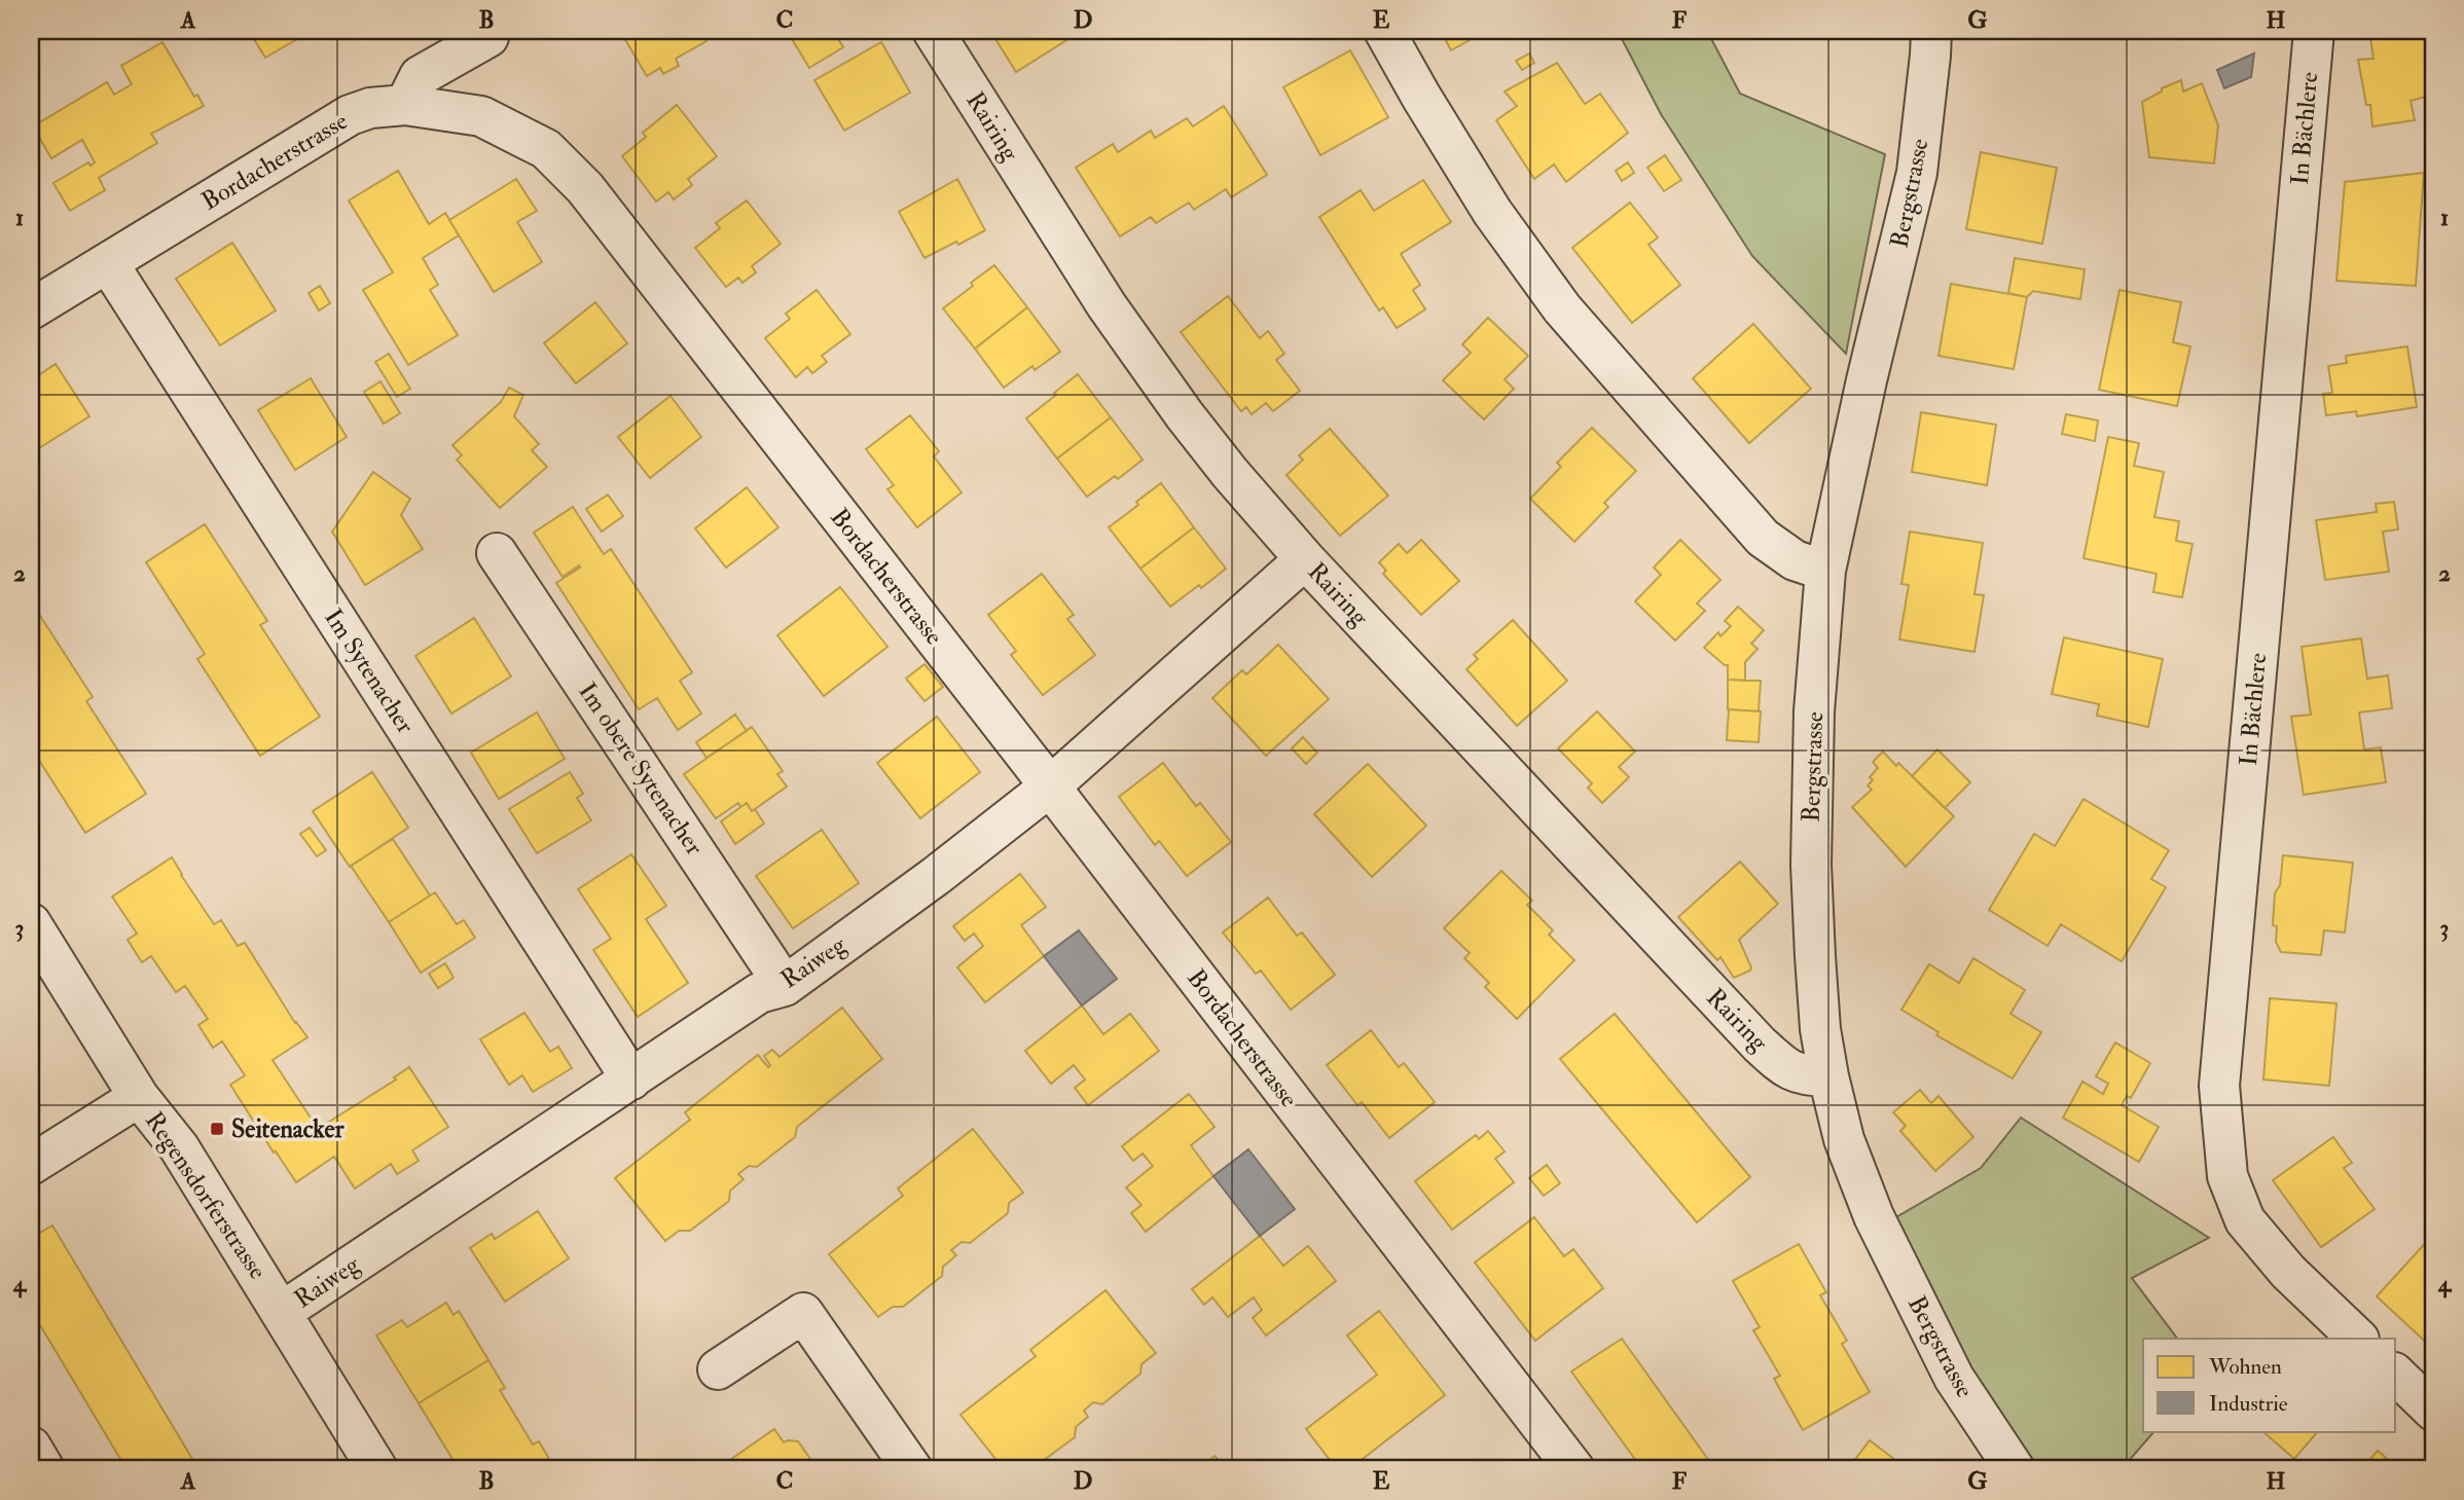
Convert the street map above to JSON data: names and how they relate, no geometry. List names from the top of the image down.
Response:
{
  "streets": {
    "street": [
      "Rairing",
      "In Bächlere",
      "Bordacherstrasse",
      "Bergstrasse",
      "Im Sytenacher",
      "Im obere Sytenacher",
      "Raiweg",
      "Regensdorferstrasse"
    ]
  },
  "crossings": [
    ["Rairing", "Bergstrasse"],
    ["Rairing", "Raiweg"],
    ["Bordacherstrasse", "Im Sytenacher"],
    ["Bordacherstrasse", "Raiweg"],
    ["Im Sytenacher", "Raiweg"],
    ["Im obere Sytenacher", "Raiweg"],
    ["Raiweg", "Regensdorferstrasse"]
  ],
  "places": {
    "transit": ["Seitenacker"]
  },
  "legend": ["Wohnen", "Industrie"],
  "grid": {
    "columns": [
      "A",
      "B",
      "C",
      "D",
      "E",
      "F",
      "G",
      "H"
    ],
    "rows": [
      "1",
      "2",
      "3",
      "4"
    ]
  }
}
